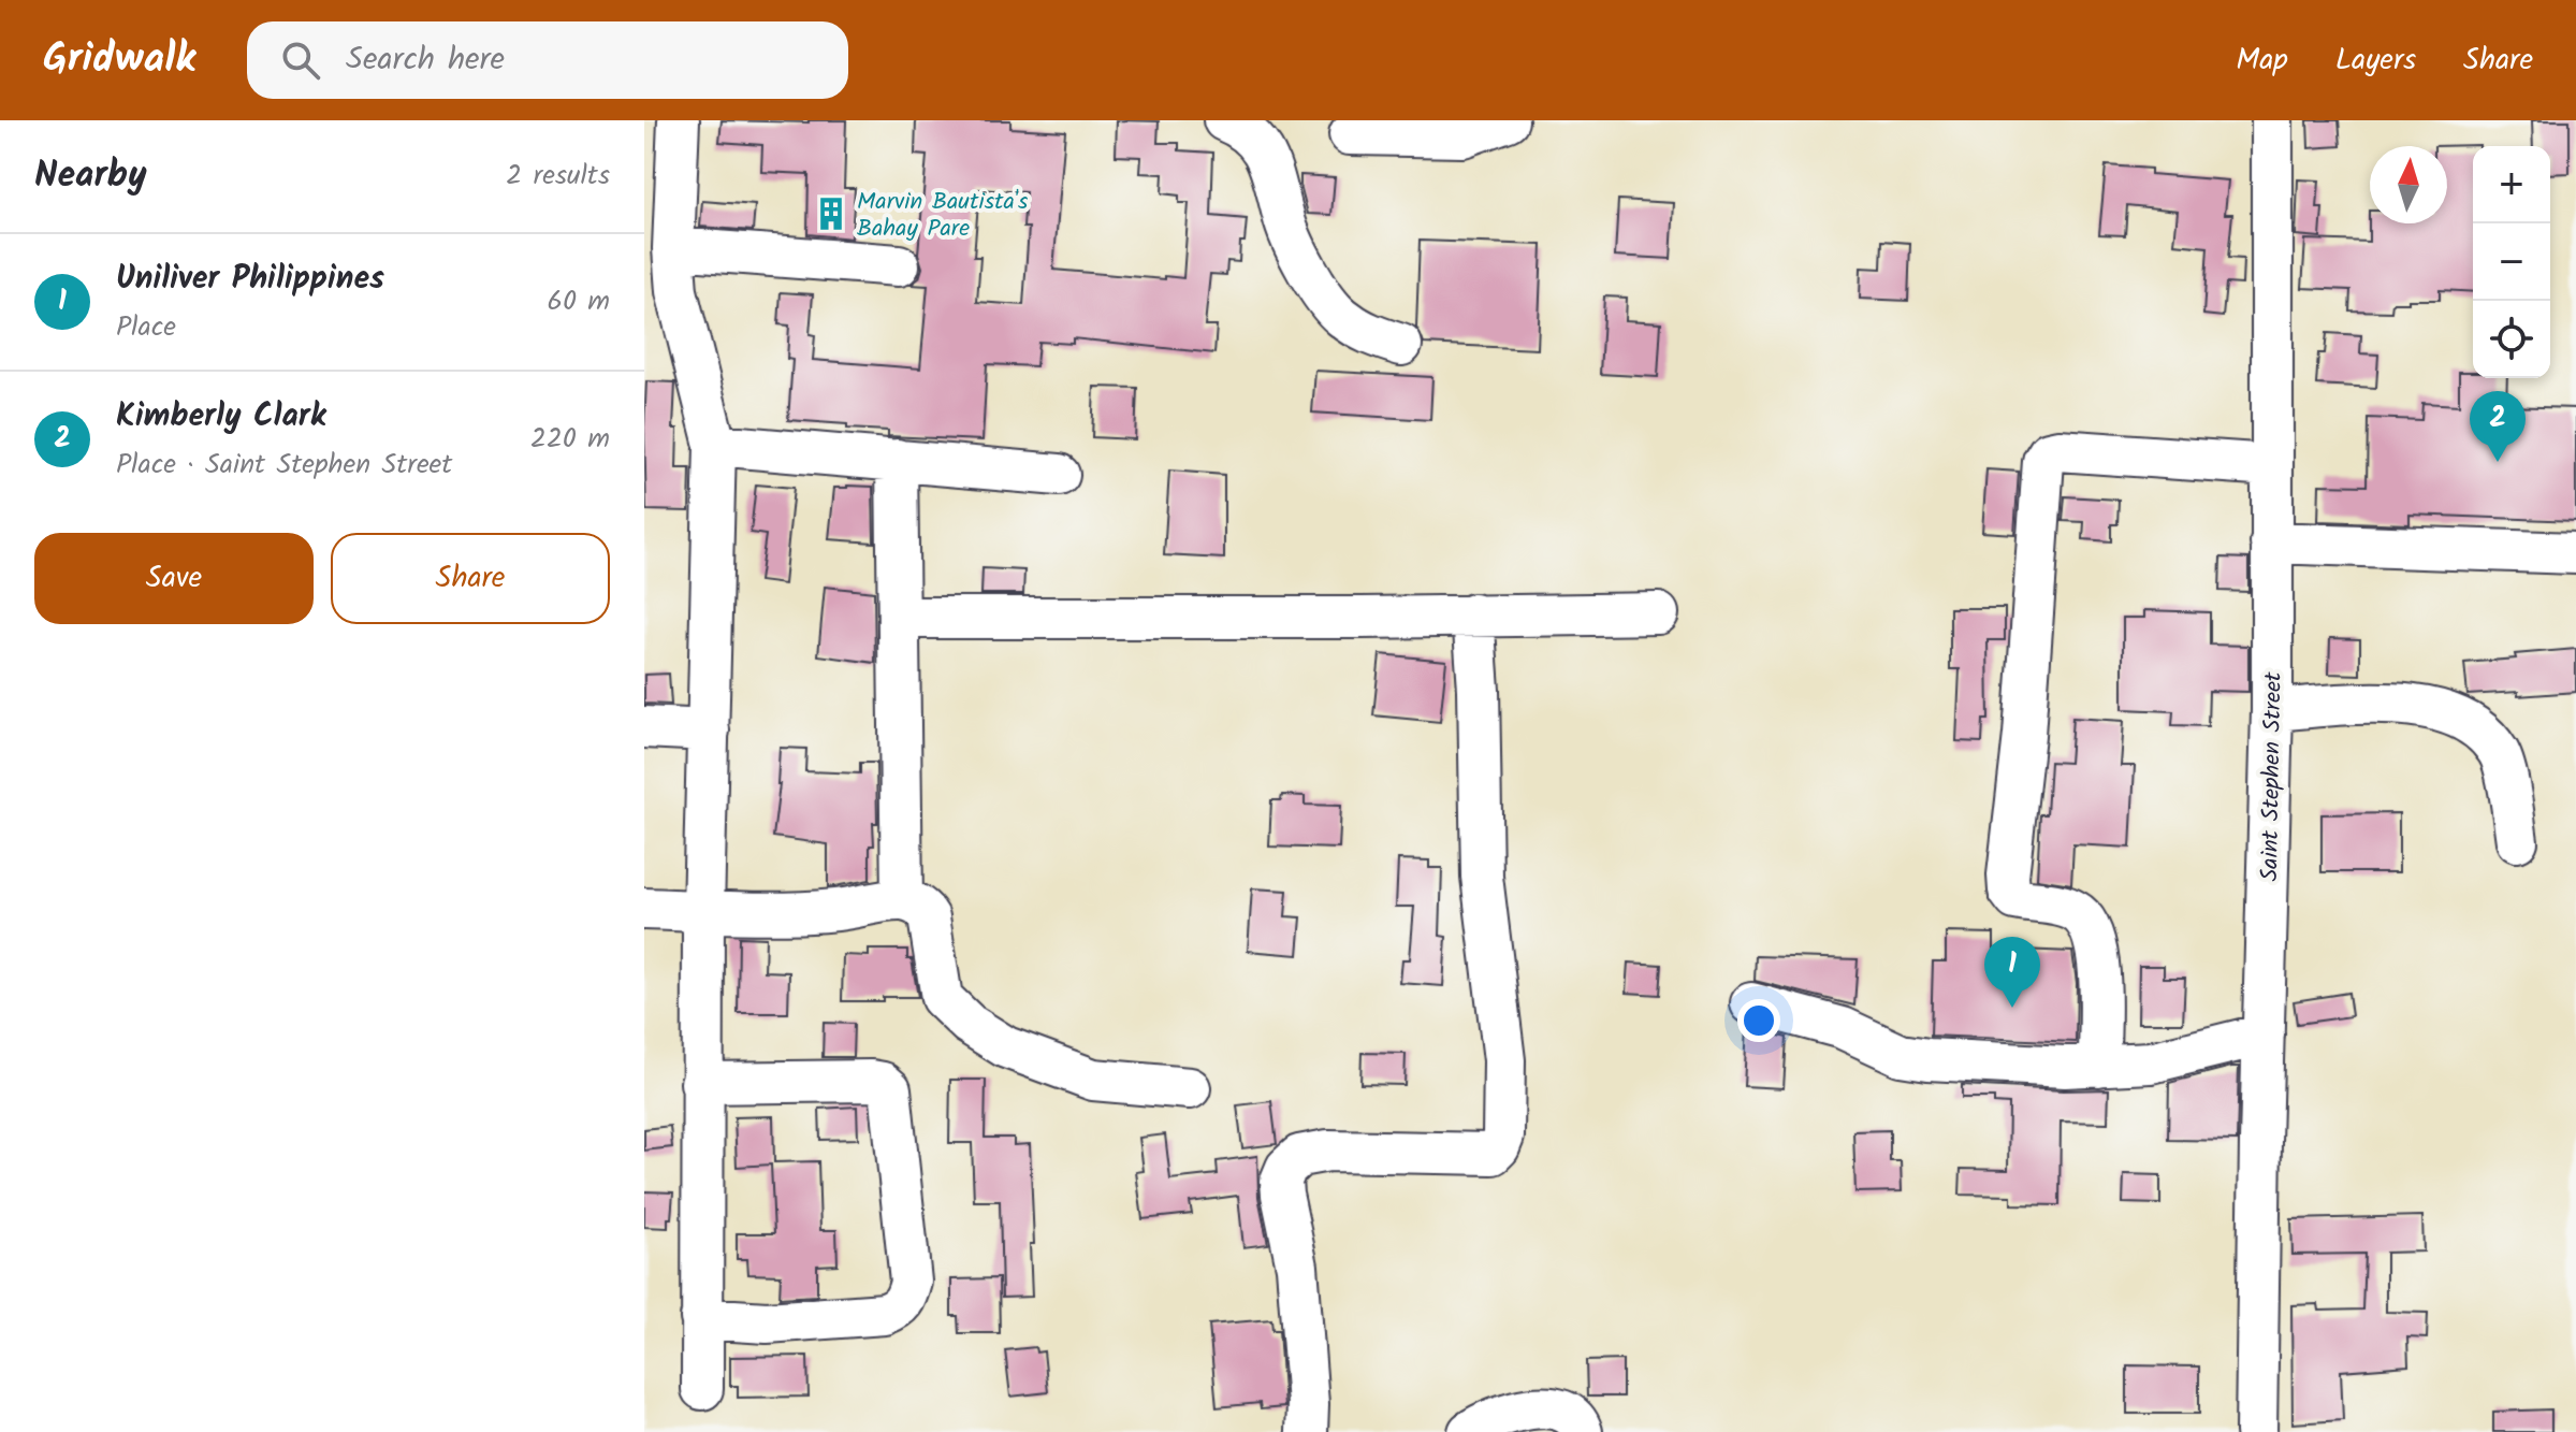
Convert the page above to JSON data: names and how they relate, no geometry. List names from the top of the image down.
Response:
{
  "streets": {
    "street": ["Saint Stephen Street"]
  },
  "places": {
    "building": ["Marvin Bautista's Bahay Pare"]
  },
  "north": "top",
  "page": {
    "header": "Gridwalk",
    "search": "Search here",
    "nav": ["Map", "Layers", "Share"],
    "heading": ["Nearby", "2 results"],
    "map_buttons": ["+", "−"],
    "list": [
      {
        "mark": "1",
        "name": "Uniliver Philippines",
        "note": "Place",
        "value": "60 m"
      },
      {
        "mark": "2",
        "name": "Kimberly Clark",
        "note": "Place · Saint Stephen Street",
        "value": "220 m"
      }
    ],
    "pins": ["2", "1"],
    "buttons": ["Save", "Share"]
  }
}
